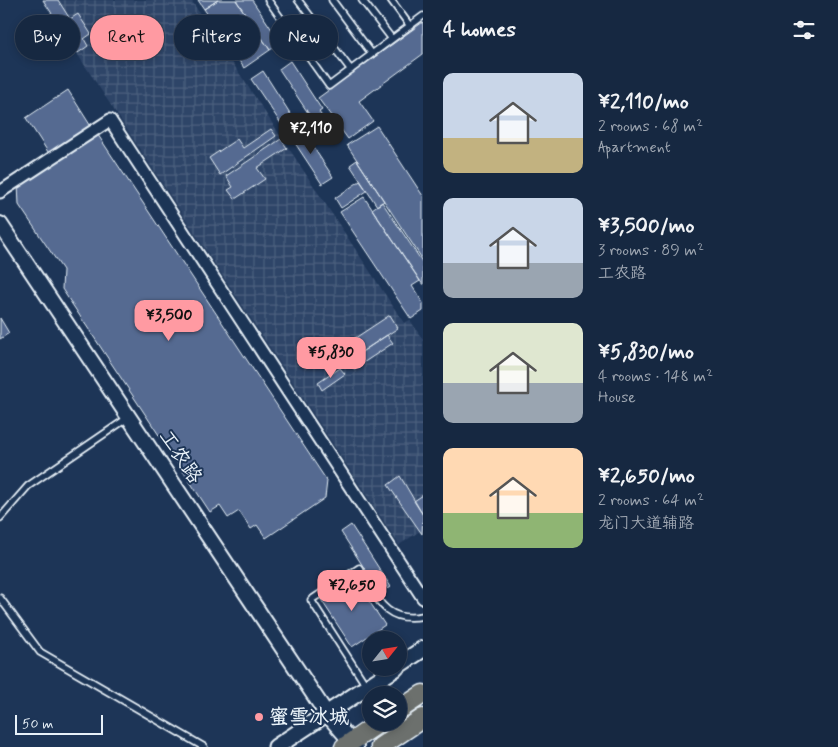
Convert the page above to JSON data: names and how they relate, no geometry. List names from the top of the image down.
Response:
{
  "streets": {
    "street": ["工农路"]
  },
  "places": ["蜜雪冰城"],
  "scale_bar": "50 m",
  "north": "top right",
  "page": {
    "heading": "4 homes",
    "chip": [
      "Buy",
      "Rent",
      "Filters",
      "New"
    ],
    "list": [
      {
        "name": "¥2,110/mo",
        "note": "2 rooms · 68 m² · Apartment"
      },
      {
        "name": "¥3,500/mo",
        "note": "3 rooms · 89 m² · 工农路"
      },
      {
        "name": "¥5,830/mo",
        "note": "4 rooms · 148 m² · House"
      },
      {
        "name": "¥2,650/mo",
        "note": "2 rooms · 64 m² · 龙门大道辅路"
      }
    ],
    "price": [
      "¥2,110",
      "¥3,500",
      "¥5,830",
      "¥2,650"
    ],
    "scale": "50 m"
  }
}
